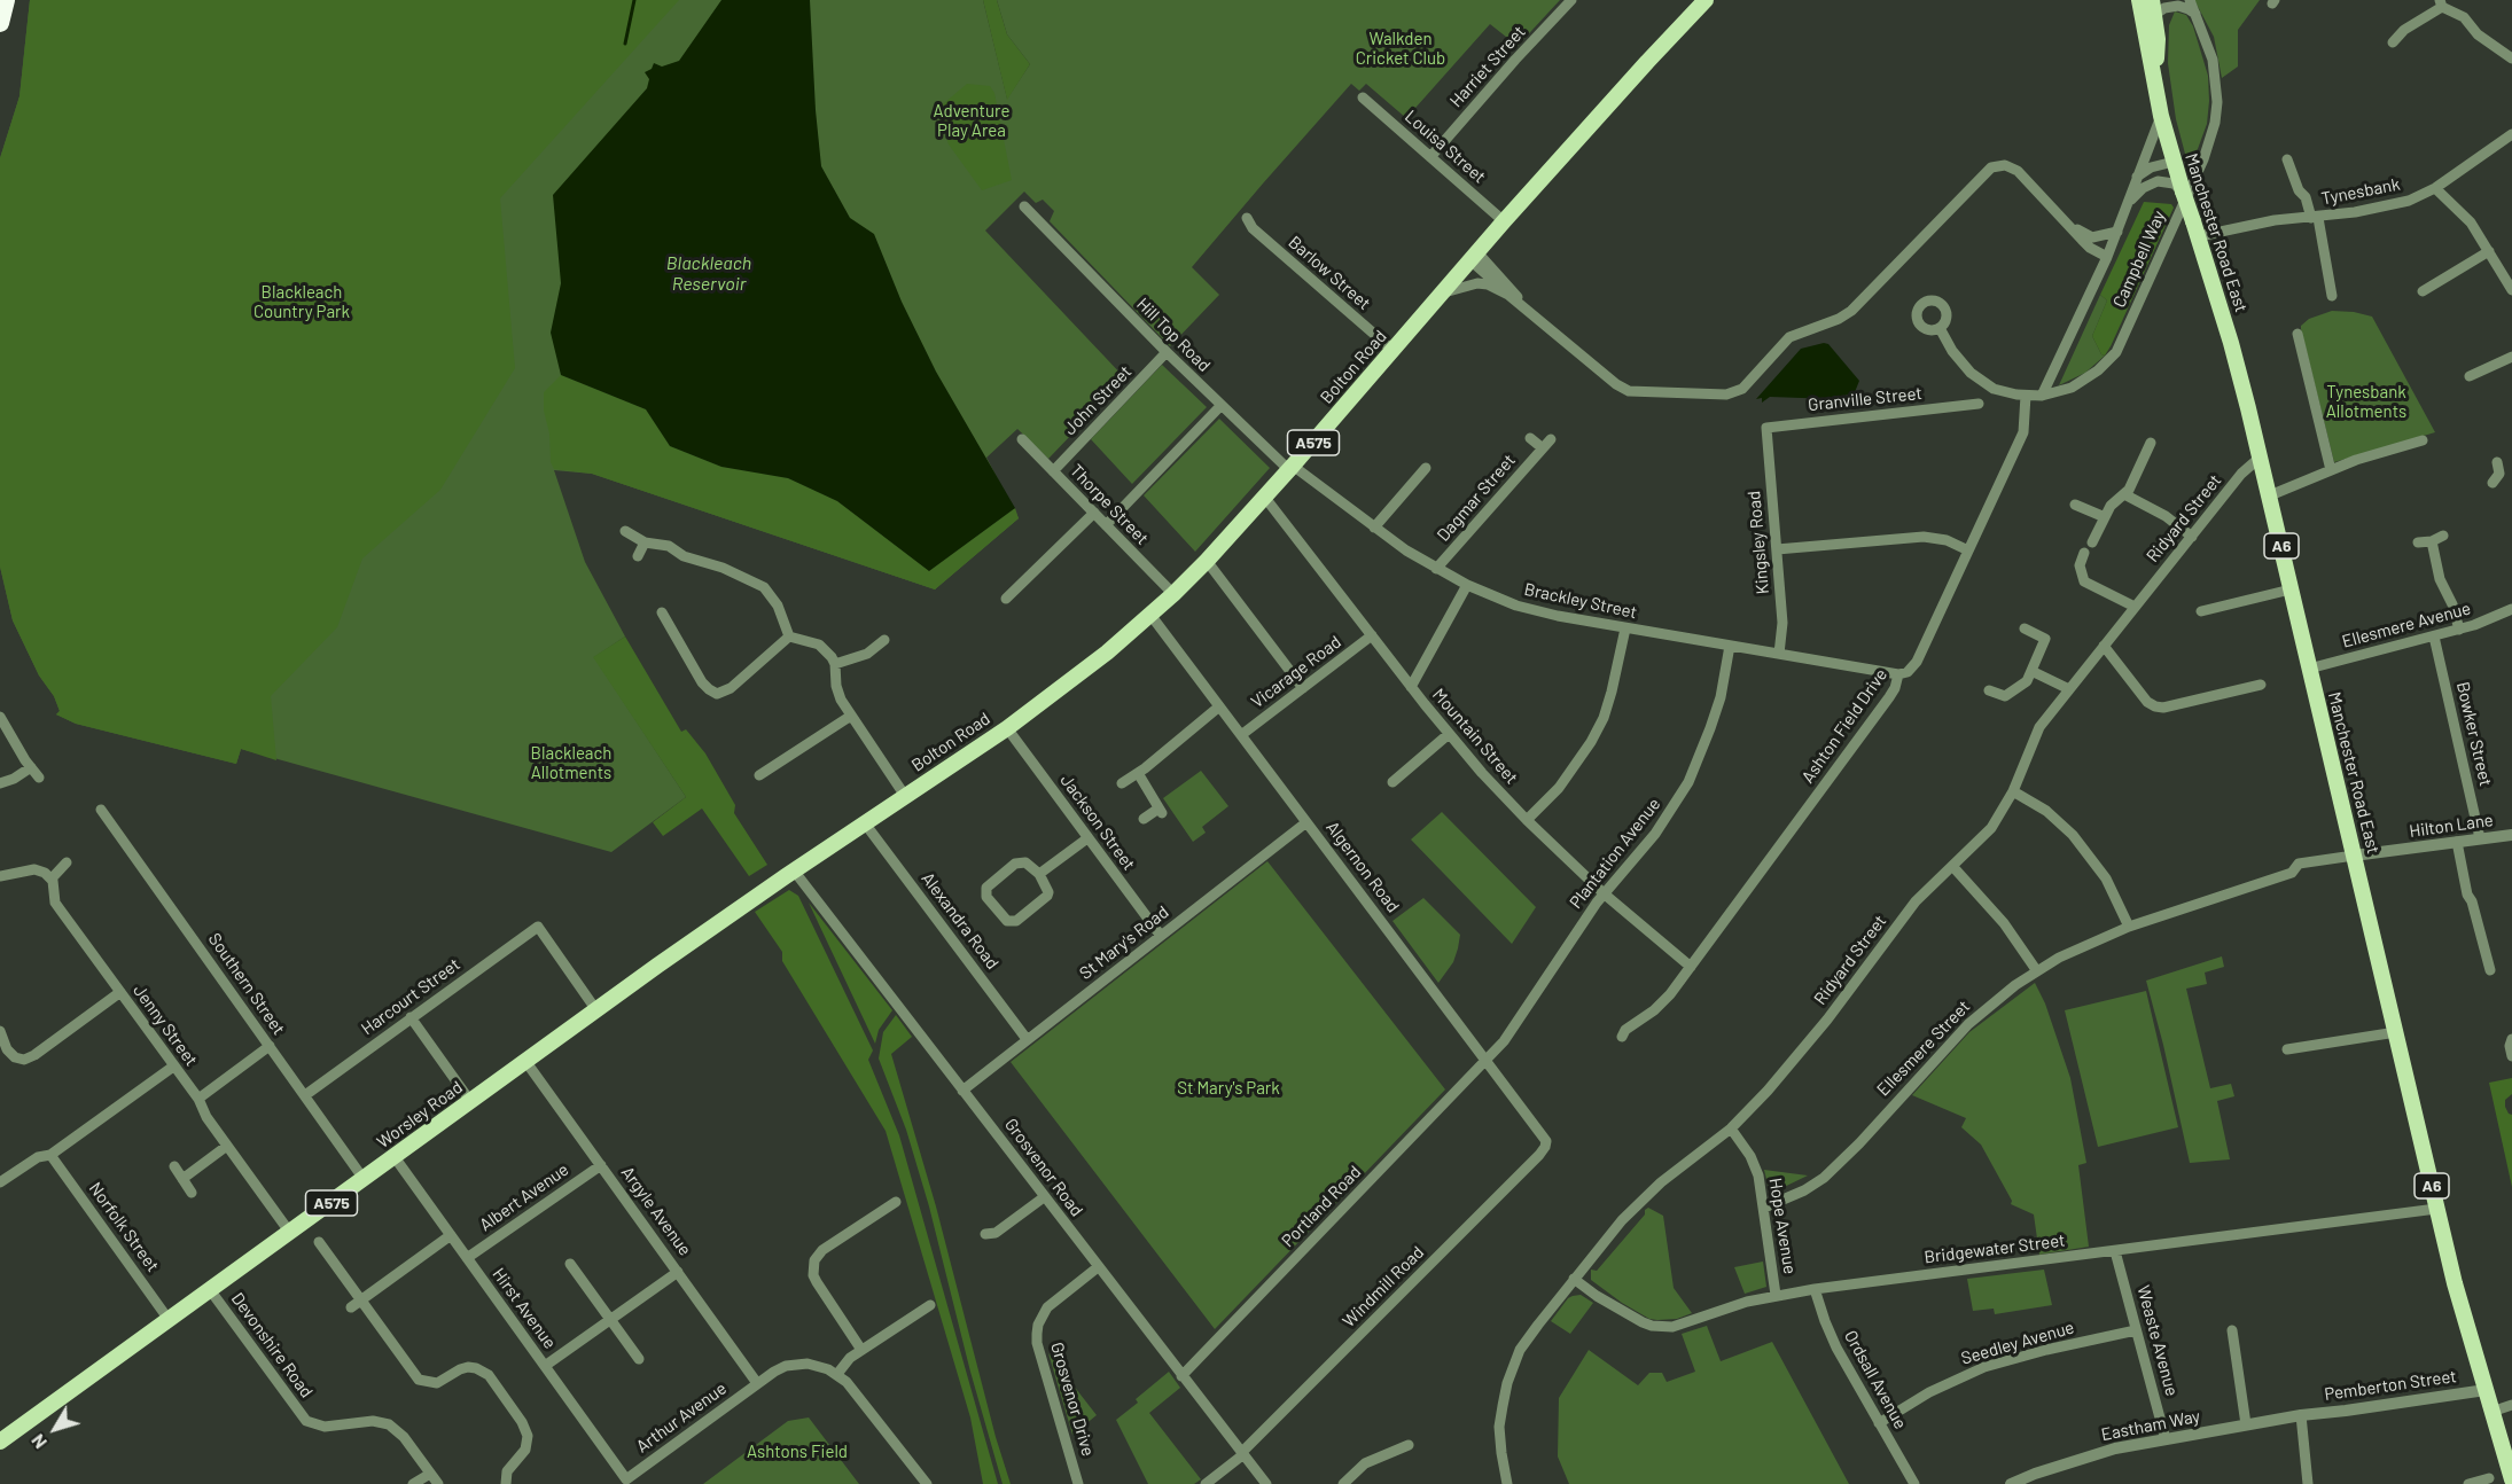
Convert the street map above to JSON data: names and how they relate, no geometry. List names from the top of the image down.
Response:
{
  "streets": {
    "main road": [
      "Manchester Road East",
      "Bolton Road",
      "A575",
      "A6",
      "Worsley Road"
    ],
    "street": [
      "Harriet Street",
      "Louisa Street",
      "Tynesbank",
      "Campbell Way",
      "Barlow Street",
      "Hill Top Road",
      "Granville Street",
      "John Street",
      "Dagmar Street",
      "Thorpe Street",
      "Ridyard Street",
      "Kingsley Road",
      "Brackley Street",
      "Ellesmere Avenue",
      "Vicarage Road",
      "Ashton Field Drive",
      "Bowker Street",
      "Mountain Street",
      "Jackson Street",
      "Hilton Lane",
      "Plantation Avenue",
      "Algernon Road",
      "Alexandra Road",
      "St Mary's Road",
      "Southern Street",
      "Harcourt Street",
      "Jenny Street",
      "Ellesmere Street",
      "Grosvenor Road",
      "Albert Avenue",
      "Portland Road",
      "Argyle Avenue",
      "Hope Avenue",
      "Norfolk Street",
      "Bridgewater Street",
      "Windmill Road",
      "Hirst Avenue",
      "Weaste Avenue",
      "Seedley Avenue",
      "Devonshire Road",
      "Ordsall Avenue",
      "Pemberton Street",
      "Grosvenor Drive",
      "Arthur Avenue",
      "Eastham Way"
    ]
  },
  "crossings": [
    ["Harriet Street", "Louisa Street"],
    ["Louisa Street", "Bolton Road"],
    ["Tynesbank", "Manchester Road East"],
    ["Manchester Road East", "Ridyard Street"],
    ["Manchester Road East", "A6"],
    ["Manchester Road East", "Ellesmere Avenue"],
    ["Manchester Road East", "Hilton Lane"],
    ["Manchester Road East", "Ellesmere Street"],
    ["Manchester Road East", "Bridgewater Street"],
    ["Manchester Road East", "Pemberton Street"],
    ["Campbell Way", "Ashton Field Drive"],
    ["Barlow Street", "Bolton Road"],
    ["Hill Top Road", "Bolton Road"],
    ["Hill Top Road", "John Street"],
    ["Hill Top Road", "Brackley Street"],
    ["Bolton Road", "Thorpe Street"],
    ["Bolton Road", "Brackley Street"],
    ["Bolton Road", "Mountain Street"],
    ["Bolton Road", "Jackson Street"],
    ["Bolton Road", "Algernon Road"],
    ["Bolton Road", "Alexandra Road"],
    ["Bolton Road", "Worsley Road"],
    ["Granville Street", "Kingsley Road"],
    ["John Street", "Thorpe Street"],
    ["Dagmar Street", "Brackley Street"],
    ["Ridyard Street", "Hope Avenue"],
    ["Ridyard Street", "Bridgewater Street"],
    ["Kingsley Road", "Brackley Street"],
    ["Brackley Street", "Ashton Field Drive"],
    ["Brackley Street", "Plantation Avenue"],
    ["Ellesmere Avenue", "Bowker Street"],
    ["Vicarage Road", "Mountain Street"],
    ["Vicarage Road", "Algernon Road"],
    ["Ashton Field Drive", "Mountain Street"],
    ["Bowker Street", "Hilton Lane"],
    ["Mountain Street", "Plantation Avenue"],
    ["Jackson Street", "St Mary's Road"],
    ["Hilton Lane", "Ellesmere Street"],
    ["Plantation Avenue", "Algernon Road"],
    ["Plantation Avenue", "Portland Road"],
    ["Algernon Road", "St Mary's Road"],
    ["Algernon Road", "Portland Road"],
    ["Algernon Road", "Windmill Road"],
    ["Alexandra Road", "St Mary's Road"],
    ["Alexandra Road", "Worsley Road"],
    ["St Mary's Road", "Grosvenor Road"],
    ["Southern Street", "Harcourt Street"],
    ["Southern Street", "Worsley Road"],
    ["Harcourt Street", "Worsley Road"],
    ["Jenny Street", "Worsley Road"],
    ["Ellesmere Street", "Hope Avenue"],
    ["Worsley Road", "Grosvenor Road"],
    ["Worsley Road", "Argyle Avenue"],
    ["Worsley Road", "Norfolk Street"],
    ["Worsley Road", "Hirst Avenue"],
    ["Worsley Road", "Devonshire Road"],
    ["Grosvenor Road", "Portland Road"],
    ["Grosvenor Road", "Windmill Road"],
    ["Grosvenor Road", "Grosvenor Drive"],
    ["Albert Avenue", "Argyle Avenue"],
    ["Albert Avenue", "Hirst Avenue"],
    ["Argyle Avenue", "Arthur Avenue"],
    ["Hope Avenue", "Bridgewater Street"],
    ["Bridgewater Street", "Weaste Avenue"],
    ["Bridgewater Street", "Ordsall Avenue"],
    ["Hirst Avenue", "Arthur Avenue"],
    ["Weaste Avenue", "Seedley Avenue"],
    ["Weaste Avenue", "Eastham Way"],
    ["Seedley Avenue", "Ordsall Avenue"],
    ["Pemberton Street", "Eastham Way"]
  ],
  "water": ["Blackleach Reservoir"],
  "parks": [
    "Walkden Cricket Club",
    "Adventure Play Area",
    "Blackleach Country Park",
    "Tynesbank Allotments",
    "Blackleach Allotments",
    "St Mary's Park",
    "Ashtons Field"
  ],
  "north": "bottom left"
}
